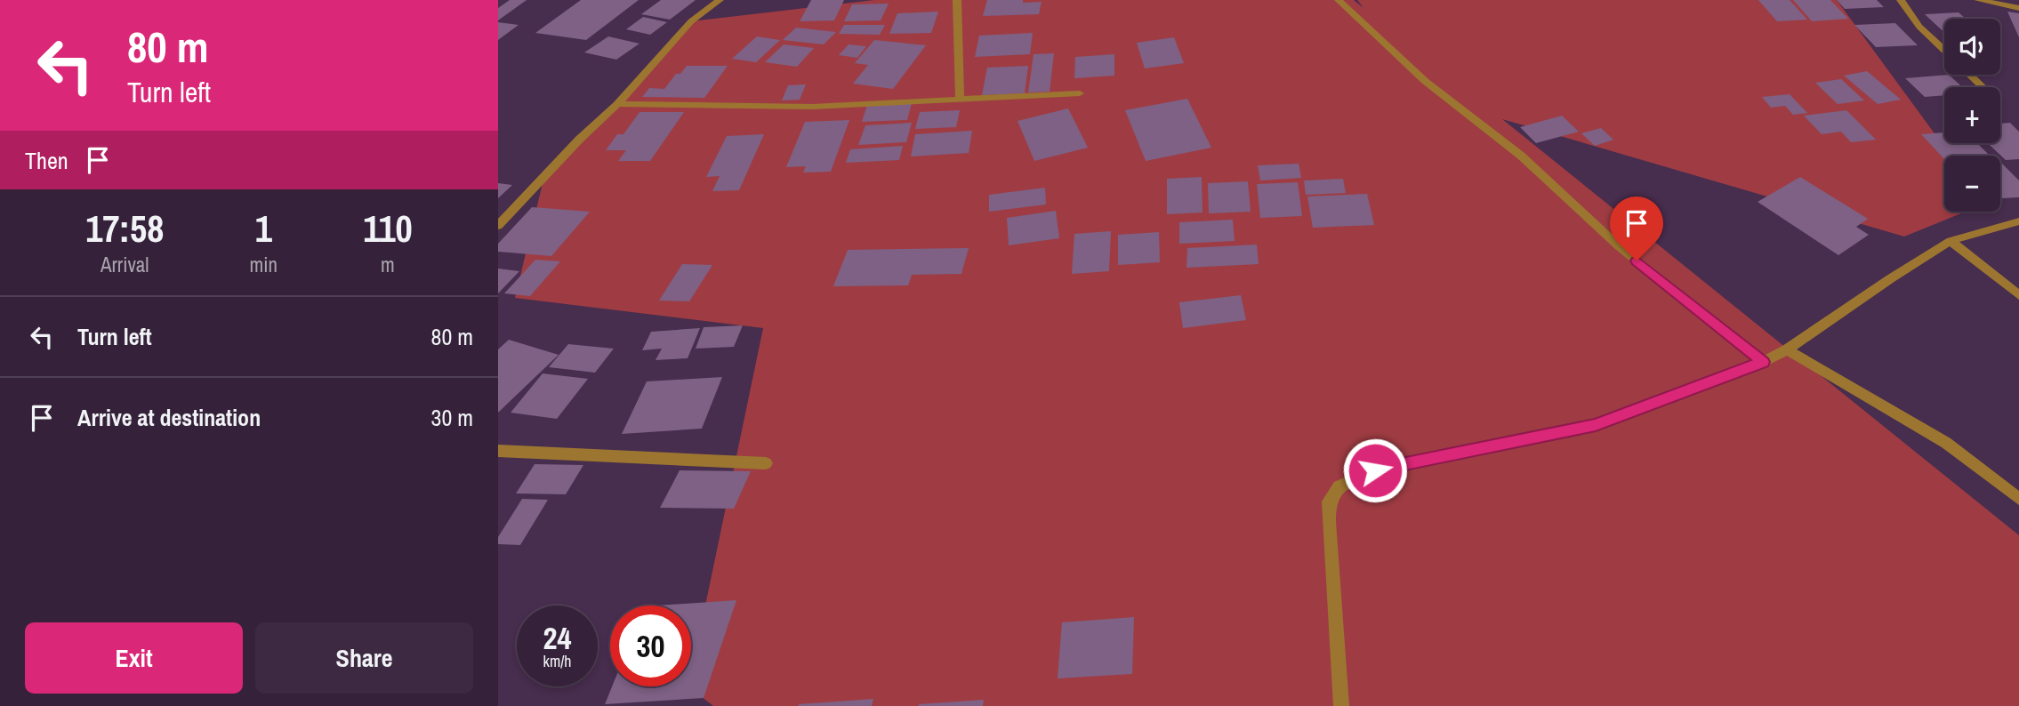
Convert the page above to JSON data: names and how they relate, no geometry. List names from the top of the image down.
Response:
{
  "page": {
    "turn": ["80 m", "Turn left"],
    "map_buttons": ["+", "−"],
    "then": "Then",
    "eta": [
      "17:58",
      "Arrival",
      "1",
      "min",
      "110",
      "m"
    ],
    "list": [
      {
        "name": "Turn left",
        "value": "80 m"
      },
      {
        "name": "Arrive at destination",
        "value": "30 m"
      }
    ],
    "speed": "24 km/h",
    "limit": "30",
    "buttons": ["Exit", "Share"]
  }
}
